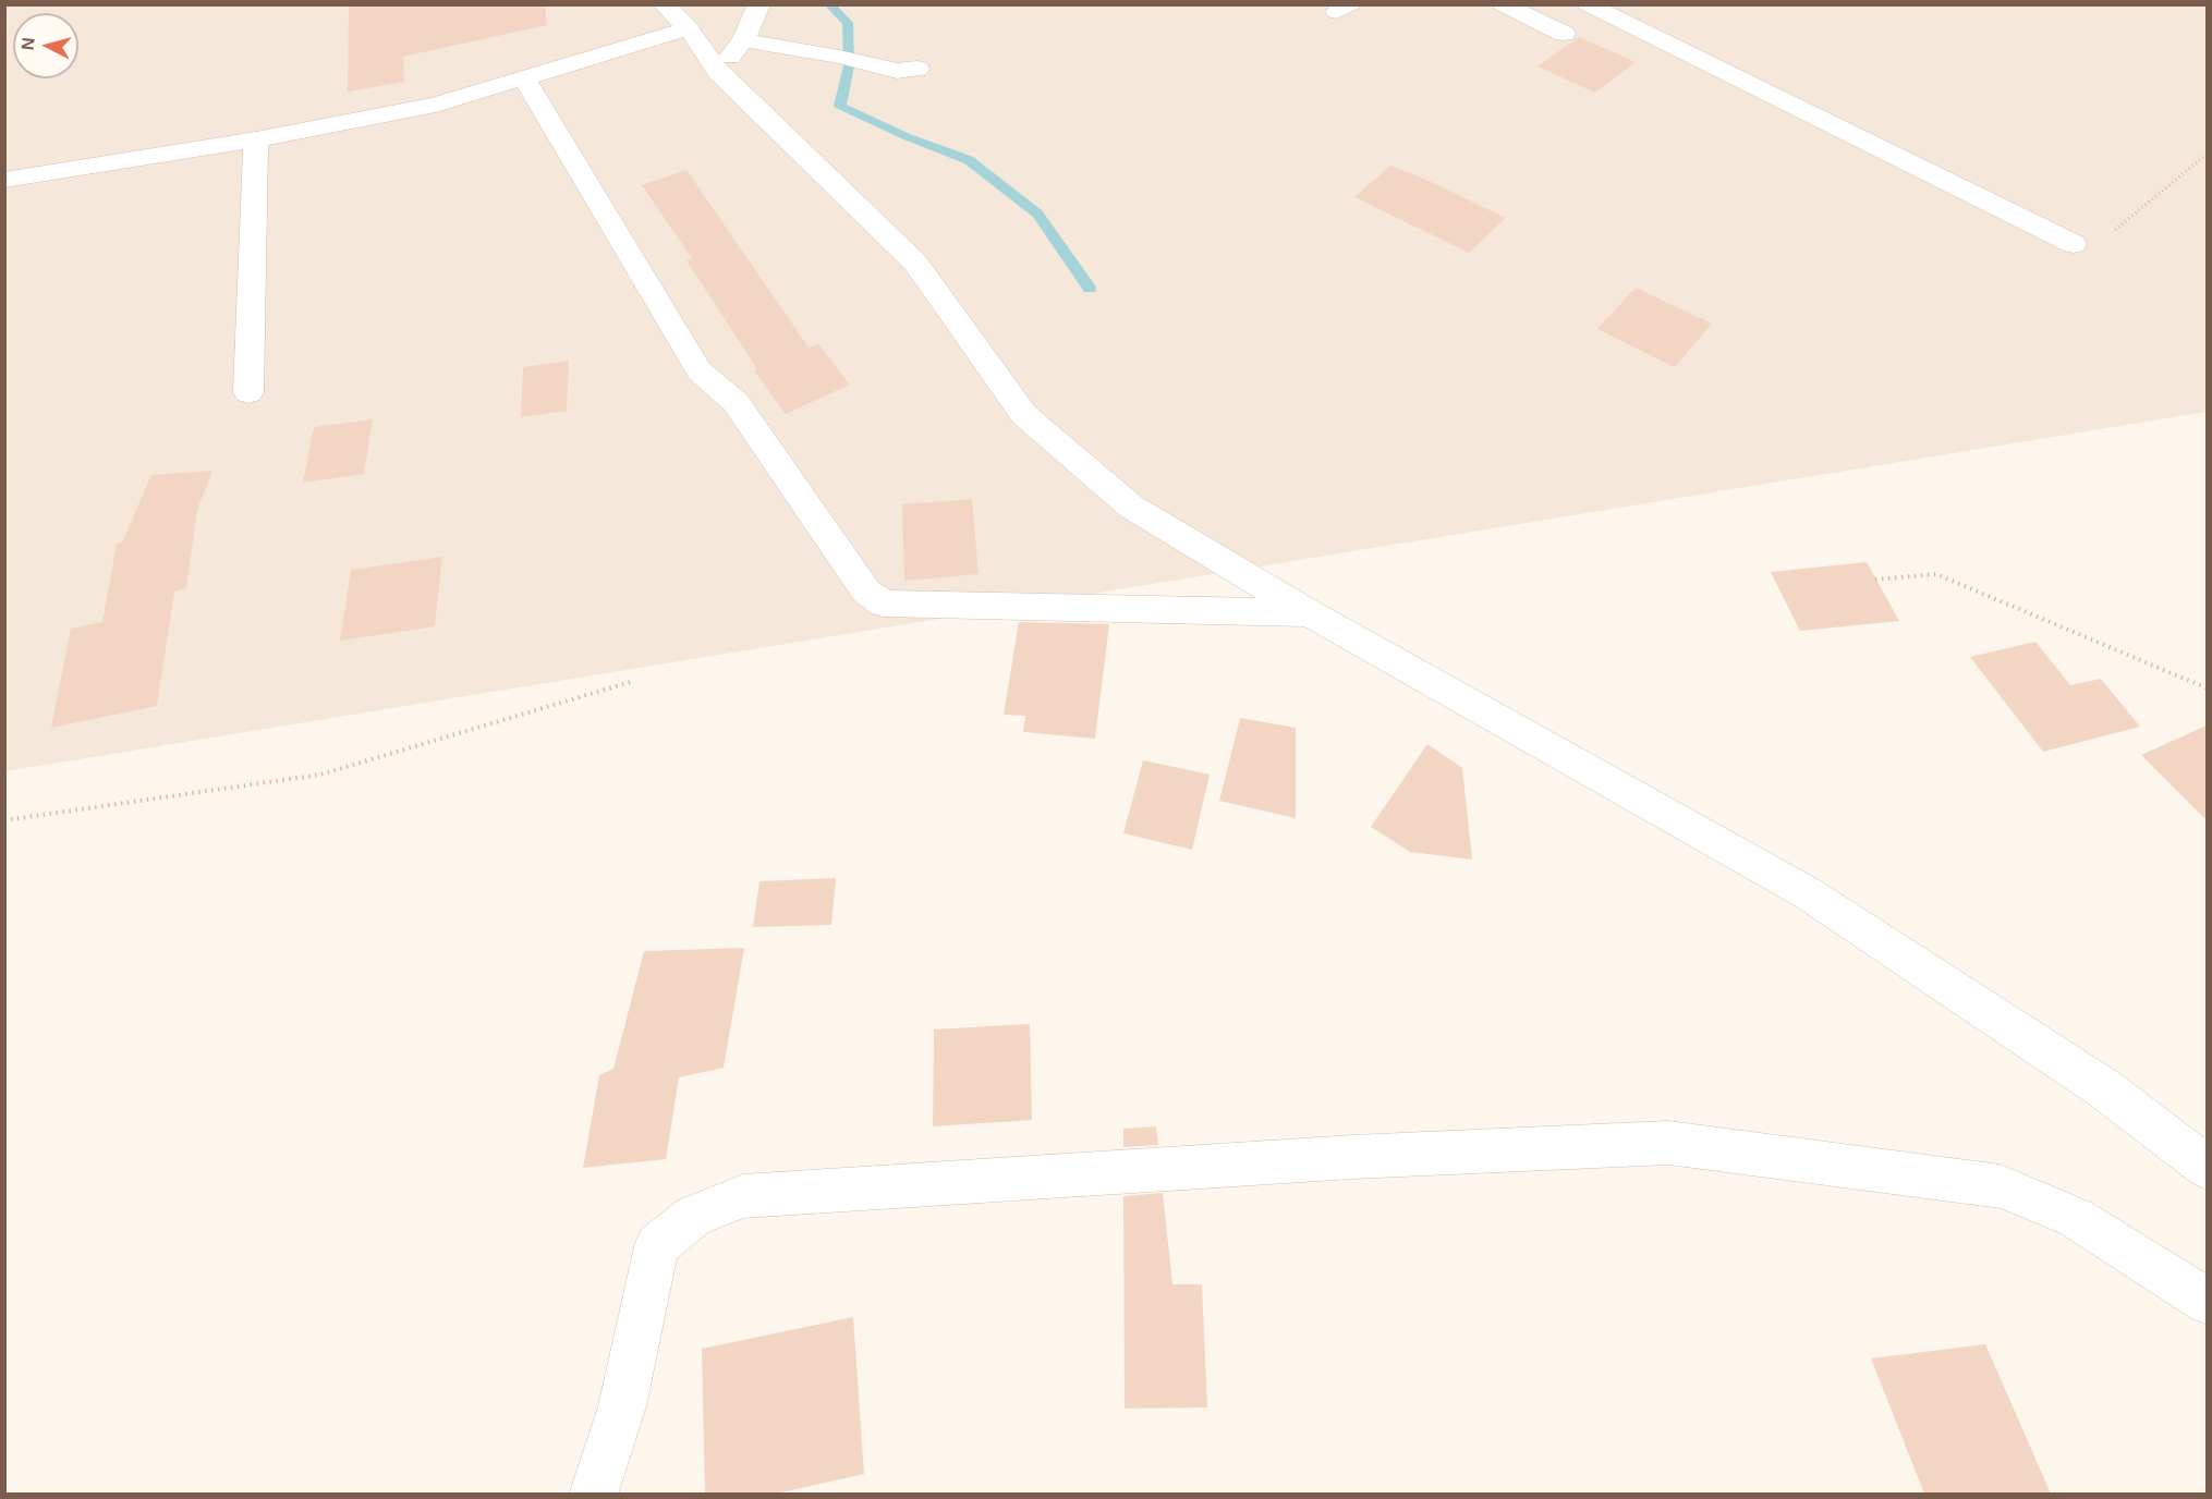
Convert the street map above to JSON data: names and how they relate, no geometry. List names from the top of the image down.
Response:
{
  "north": "left"
}
